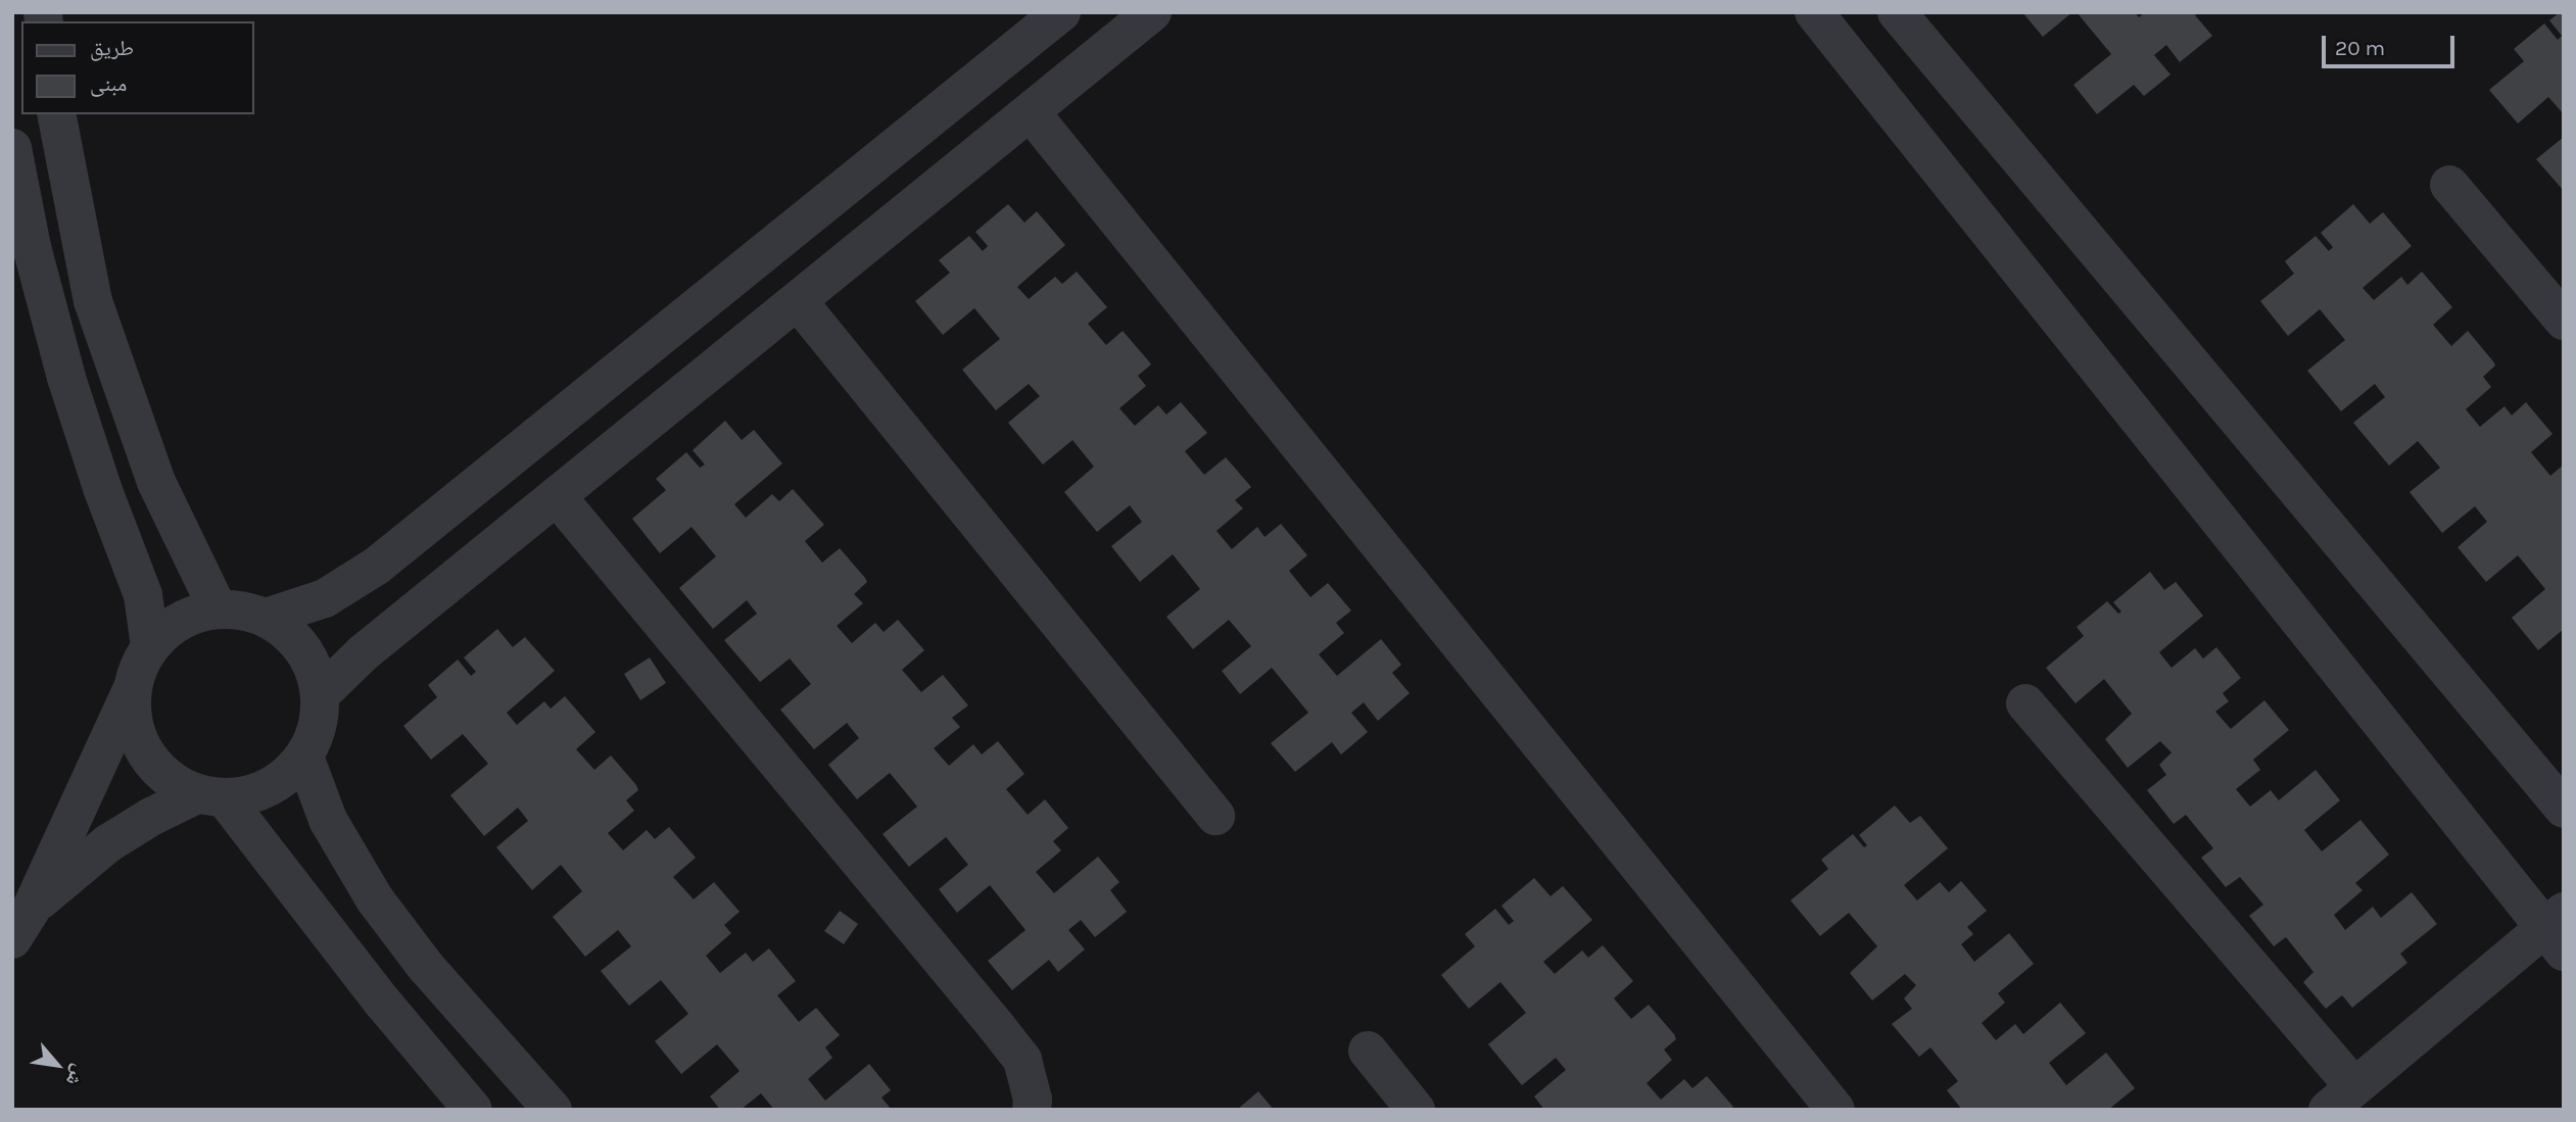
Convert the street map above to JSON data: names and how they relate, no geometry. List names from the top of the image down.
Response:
{
  "legend": ["طريق", "مبنى"],
  "scale_bar": "20 m",
  "north": "bottom right"
}
